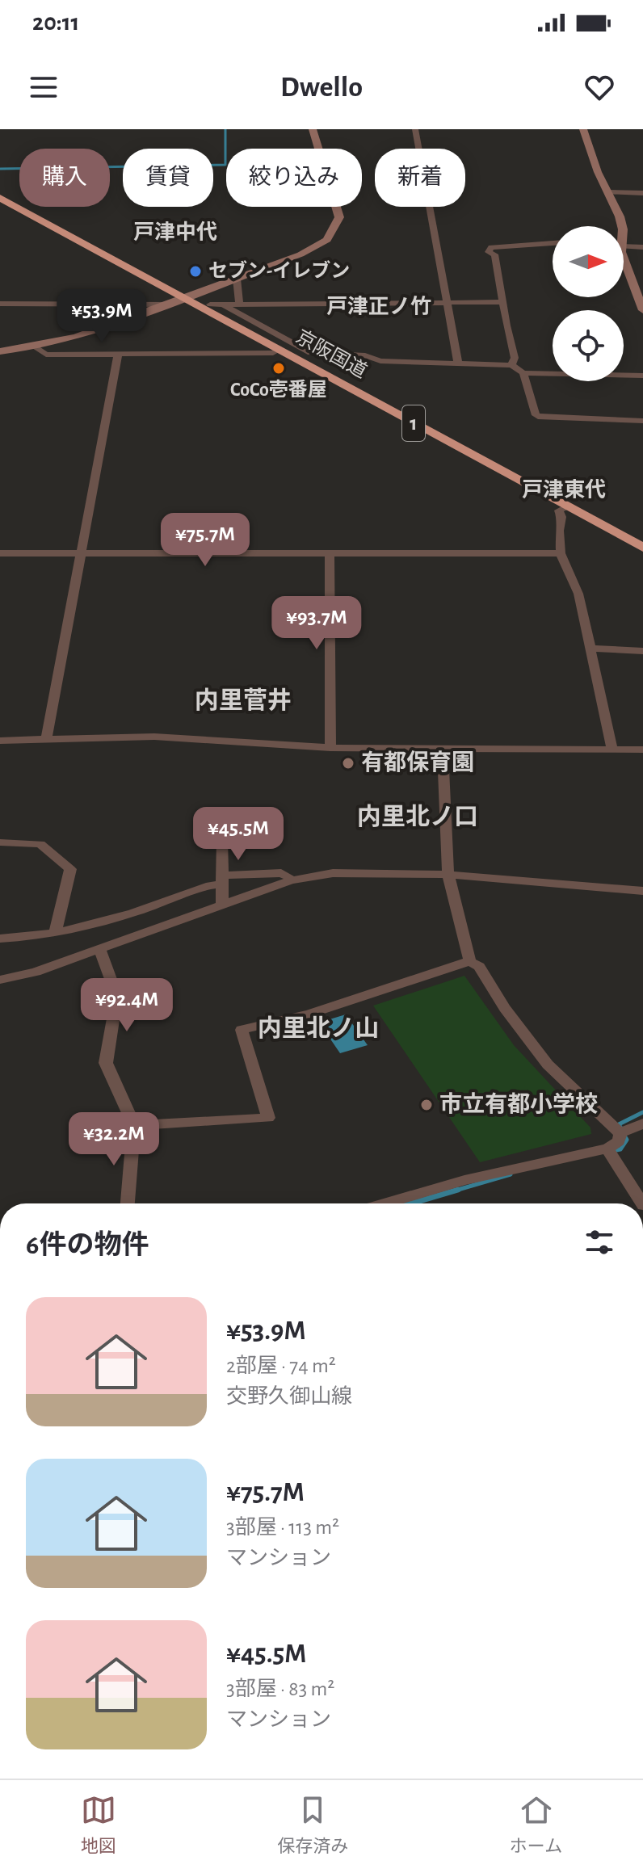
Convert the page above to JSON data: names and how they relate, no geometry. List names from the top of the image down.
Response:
{
  "streets": {
    "highway": ["京阪国道", "1"]
  },
  "districts": [
    "戸津中代",
    "戸津正ノ竹",
    "戸津東代",
    "内里菅井",
    "内里北ノ口",
    "内里北ノ山"
  ],
  "places": [
    "セブン-イレブン",
    "CoCo壱番屋",
    "有都保育園",
    "市立有都小学校"
  ],
  "north": "right",
  "page": {
    "status": "20:11",
    "header": "Dwello",
    "chip": [
      "購入",
      "賃貸",
      "絞り込み",
      "新着"
    ],
    "price": [
      "¥53.9M",
      "¥75.7M",
      "¥93.7M",
      "¥45.5M",
      "¥92.4M",
      "¥32.2M"
    ],
    "heading": "6件の物件",
    "list": [
      {
        "name": "¥53.9M",
        "note": "2部屋 · 74 m² · 交野久御山線"
      },
      {
        "name": "¥75.7M",
        "note": "3部屋 · 113 m² · マンション"
      },
      {
        "name": "¥45.5M",
        "note": "3部屋 · 83 m² · マンション"
      }
    ],
    "tabs": ["地図", "保存済み", "ホーム"]
  }
}
